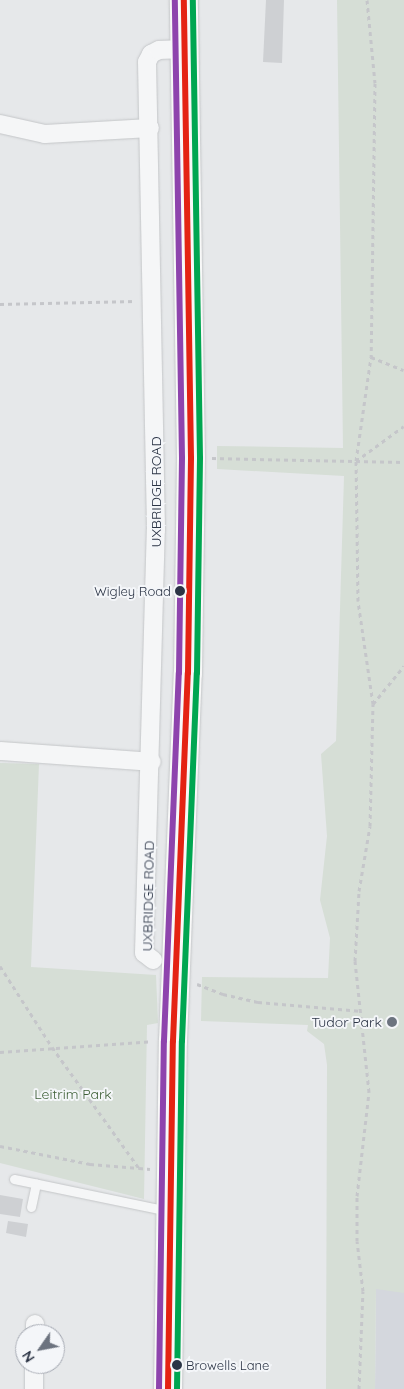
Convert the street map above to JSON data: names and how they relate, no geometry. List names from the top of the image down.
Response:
{
  "streets": {
    "street": ["UXBRIDGE ROAD"]
  },
  "parks": ["Leitrim Park"],
  "places": ["Wigley Road", "Tudor Park", "Browells Lane"],
  "north": "bottom left"
}
